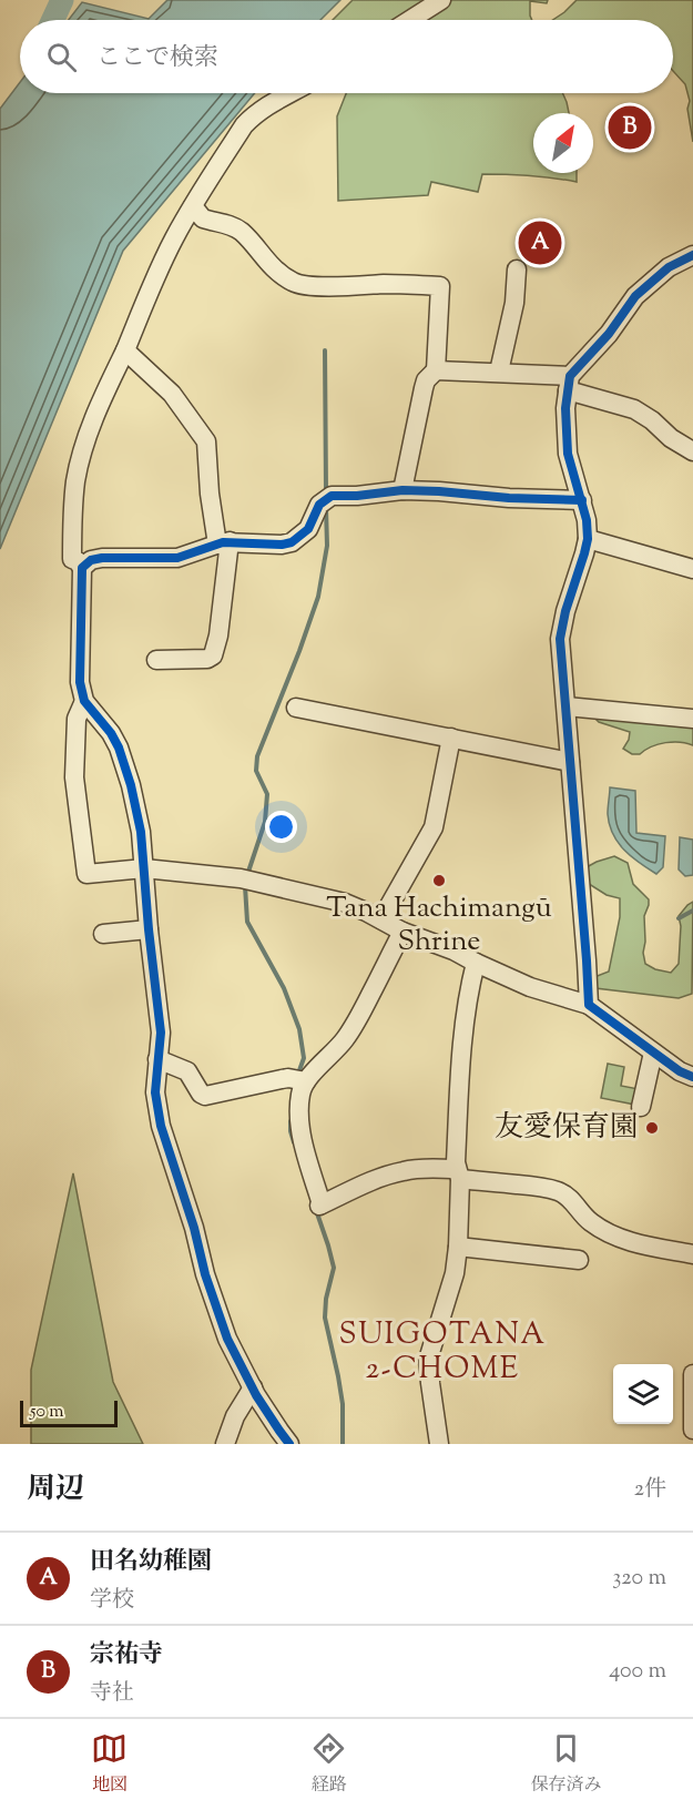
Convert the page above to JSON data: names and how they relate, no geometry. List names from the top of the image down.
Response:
{
  "districts": ["SUIGOTANA 2-CHOME"],
  "places": ["Tana Hachimangū Shrine", "友愛保育園"],
  "scale_bar": "50 m",
  "north": "top right",
  "page": {
    "search": "ここで検索",
    "pins": ["B", "A"],
    "scale": "50 m",
    "heading": ["周辺", "2件"],
    "list": [
      {
        "mark": "A",
        "name": "田名幼稚園",
        "note": "学校",
        "value": "320 m"
      },
      {
        "mark": "B",
        "name": "宗祐寺",
        "note": "寺社",
        "value": "400 m"
      }
    ],
    "nav": ["地図", "経路", "保存済み"]
  }
}
